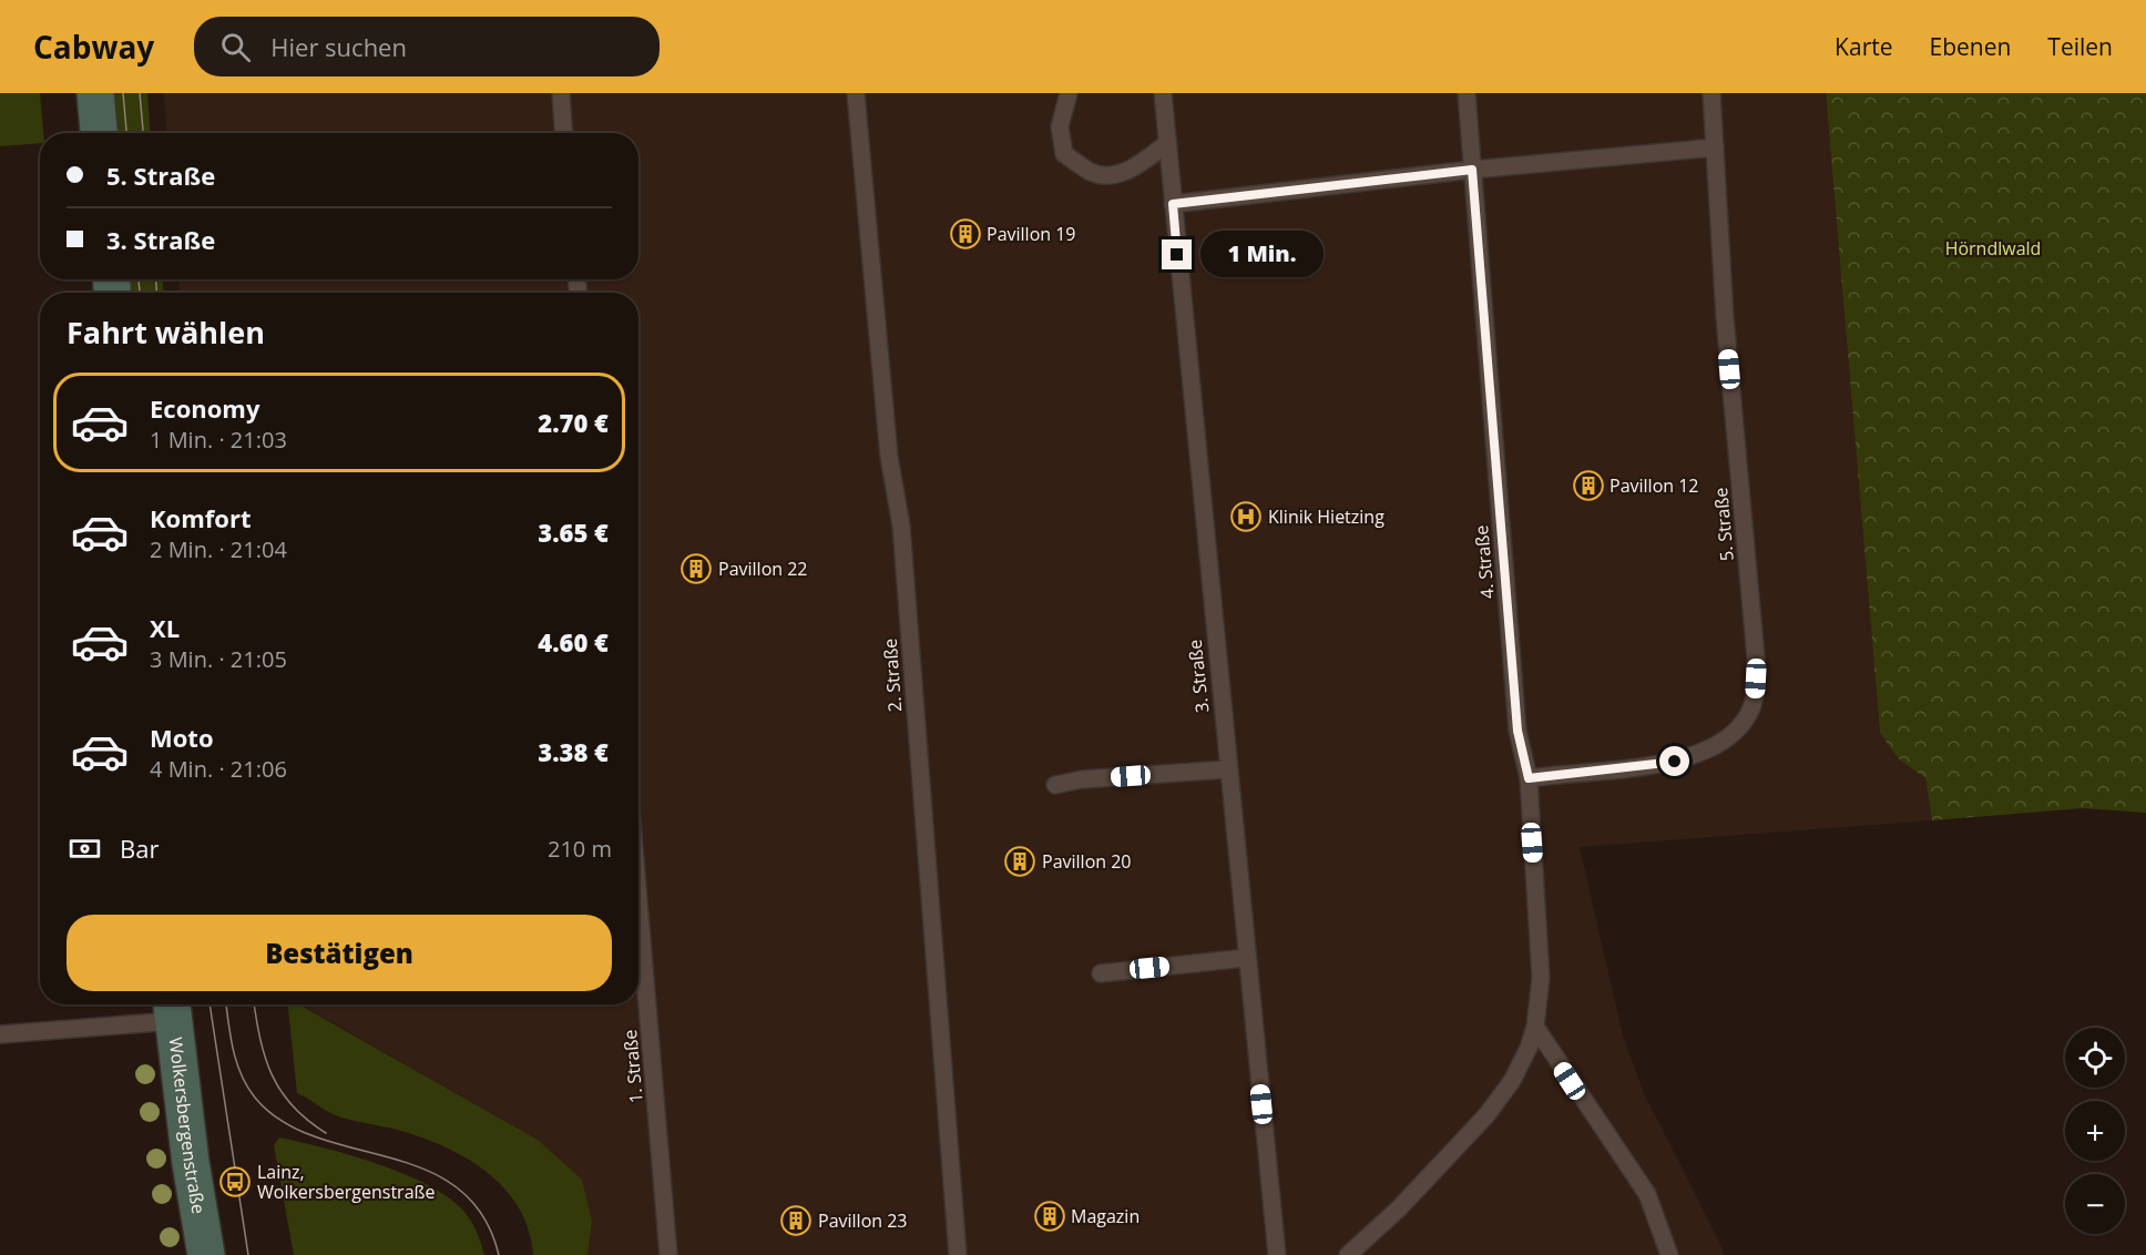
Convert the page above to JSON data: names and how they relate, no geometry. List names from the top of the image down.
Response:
{
  "streets": {
    "street": ["Wolkersbergenstraße"],
    "lane": [
      "5. Straße",
      "4. Straße",
      "2. Straße",
      "3. Straße",
      "1. Straße"
    ]
  },
  "crossings": [
    ["5. Straße", "4. Straße"]
  ],
  "parks": ["Hörndlwald"],
  "places": {
    "building": [
      "Pavillon 19",
      "Pavillon 12",
      "Pavillon 22",
      "Pavillon 20",
      "Magazin",
      "Pavillon 23"
    ],
    "hospital": ["Klinik Hietzing"],
    "bus stop": ["Lainz, Wolkersbergenstraße"]
  },
  "page": {
    "header": "Cabway",
    "search": "Hier suchen",
    "nav": ["Karte", "Ebenen", "Teilen"],
    "banner": ["5. Straße", "3. Straße"],
    "bubble": "1 Min.",
    "heading": "Fahrt wählen",
    "list": [
      {
        "name": "Economy",
        "note": "1 Min. · 21:03",
        "value": "2.70 €"
      },
      {
        "name": "Komfort",
        "note": "2 Min. · 21:04",
        "value": "3.65 €"
      },
      {
        "name": "XL",
        "note": "3 Min. · 21:05",
        "value": "4.60 €"
      },
      {
        "name": "Moto",
        "note": "4 Min. · 21:06",
        "value": "3.38 €"
      }
    ],
    "pay": ["Bar", "210 m"],
    "buttons": "Bestätigen",
    "map_buttons": ["+", "−"]
  }
}
